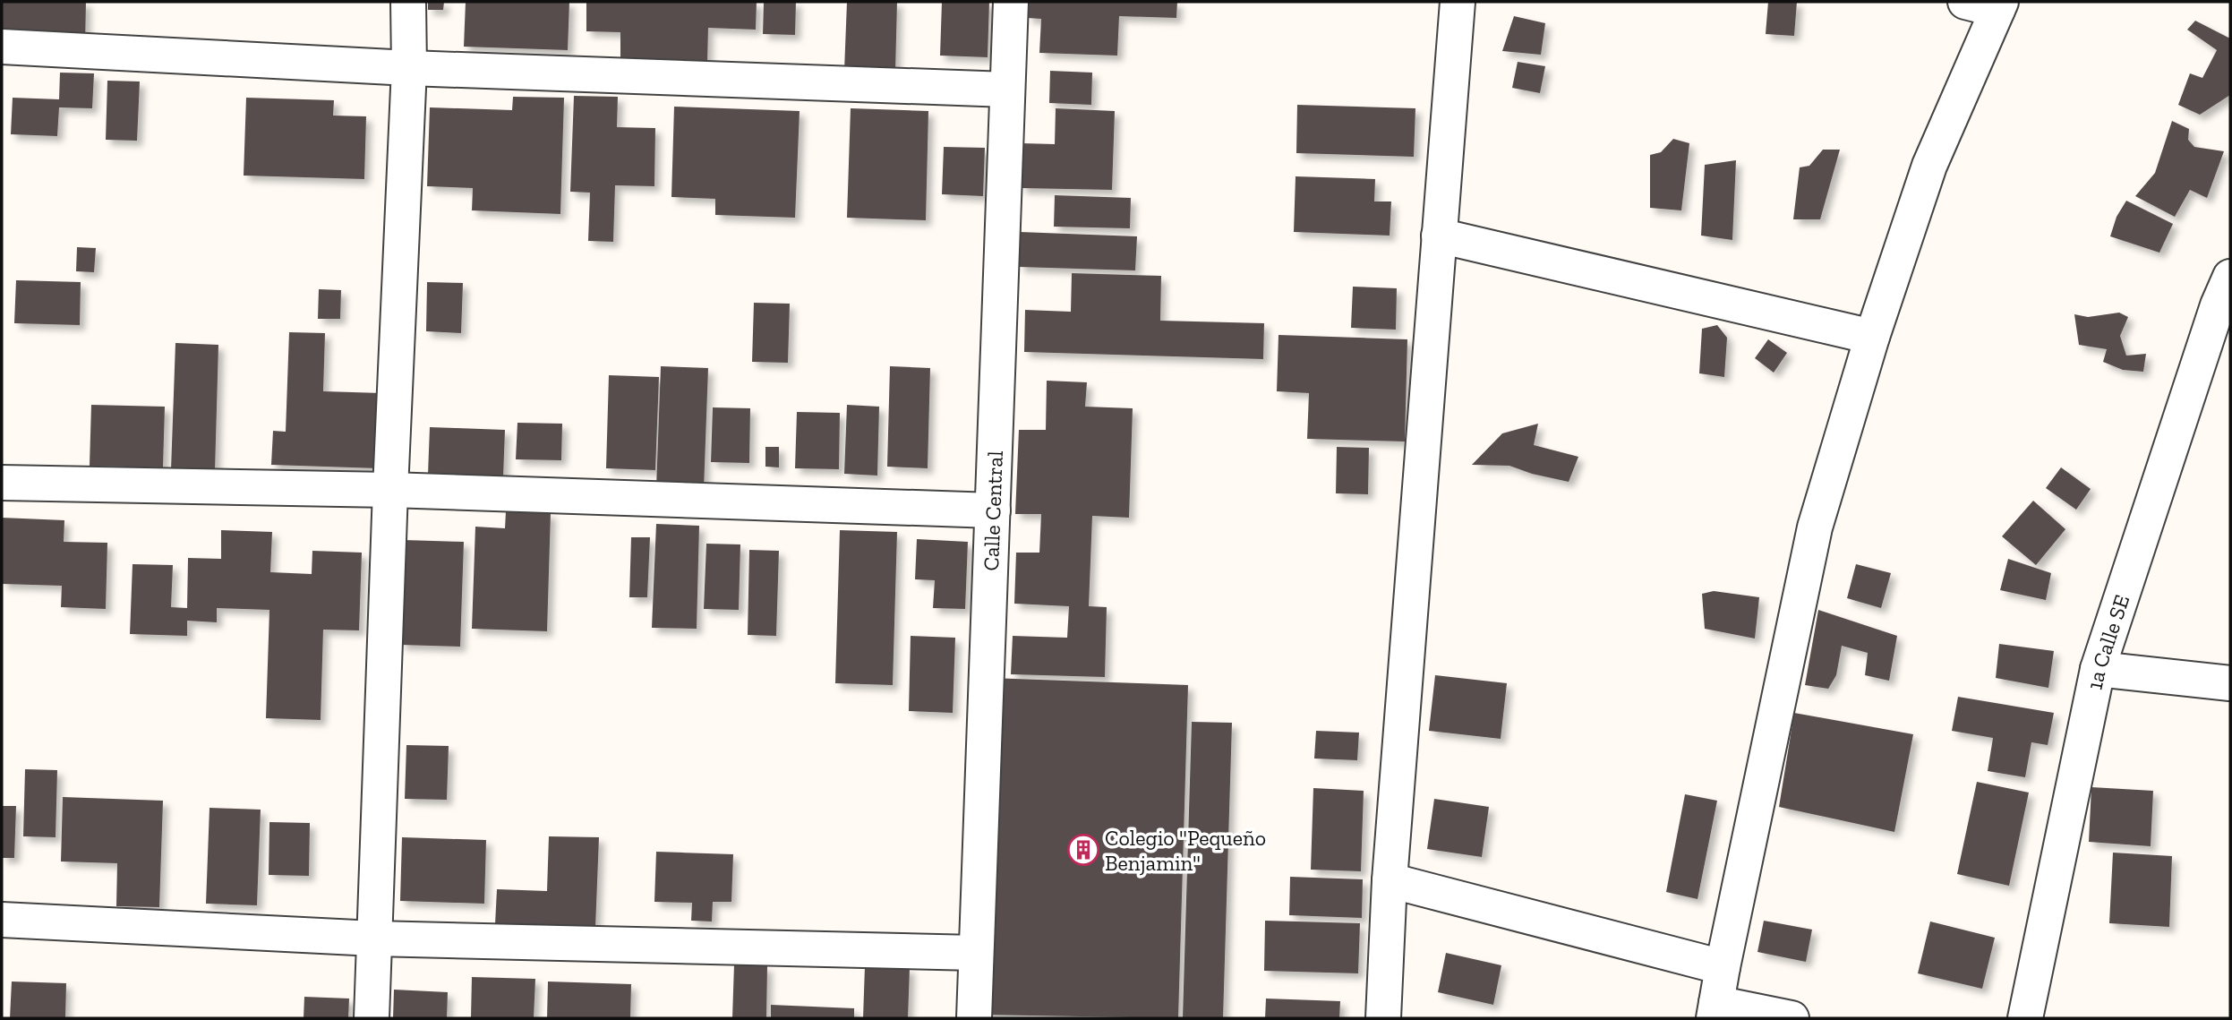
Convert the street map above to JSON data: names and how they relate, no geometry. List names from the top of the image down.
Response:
{
  "streets": {
    "street": ["Calle Central", "1a Calle SE"]
  },
  "places": {
    "building": ["Colegio \"Pequeño Benjamin\""]
  }
}
